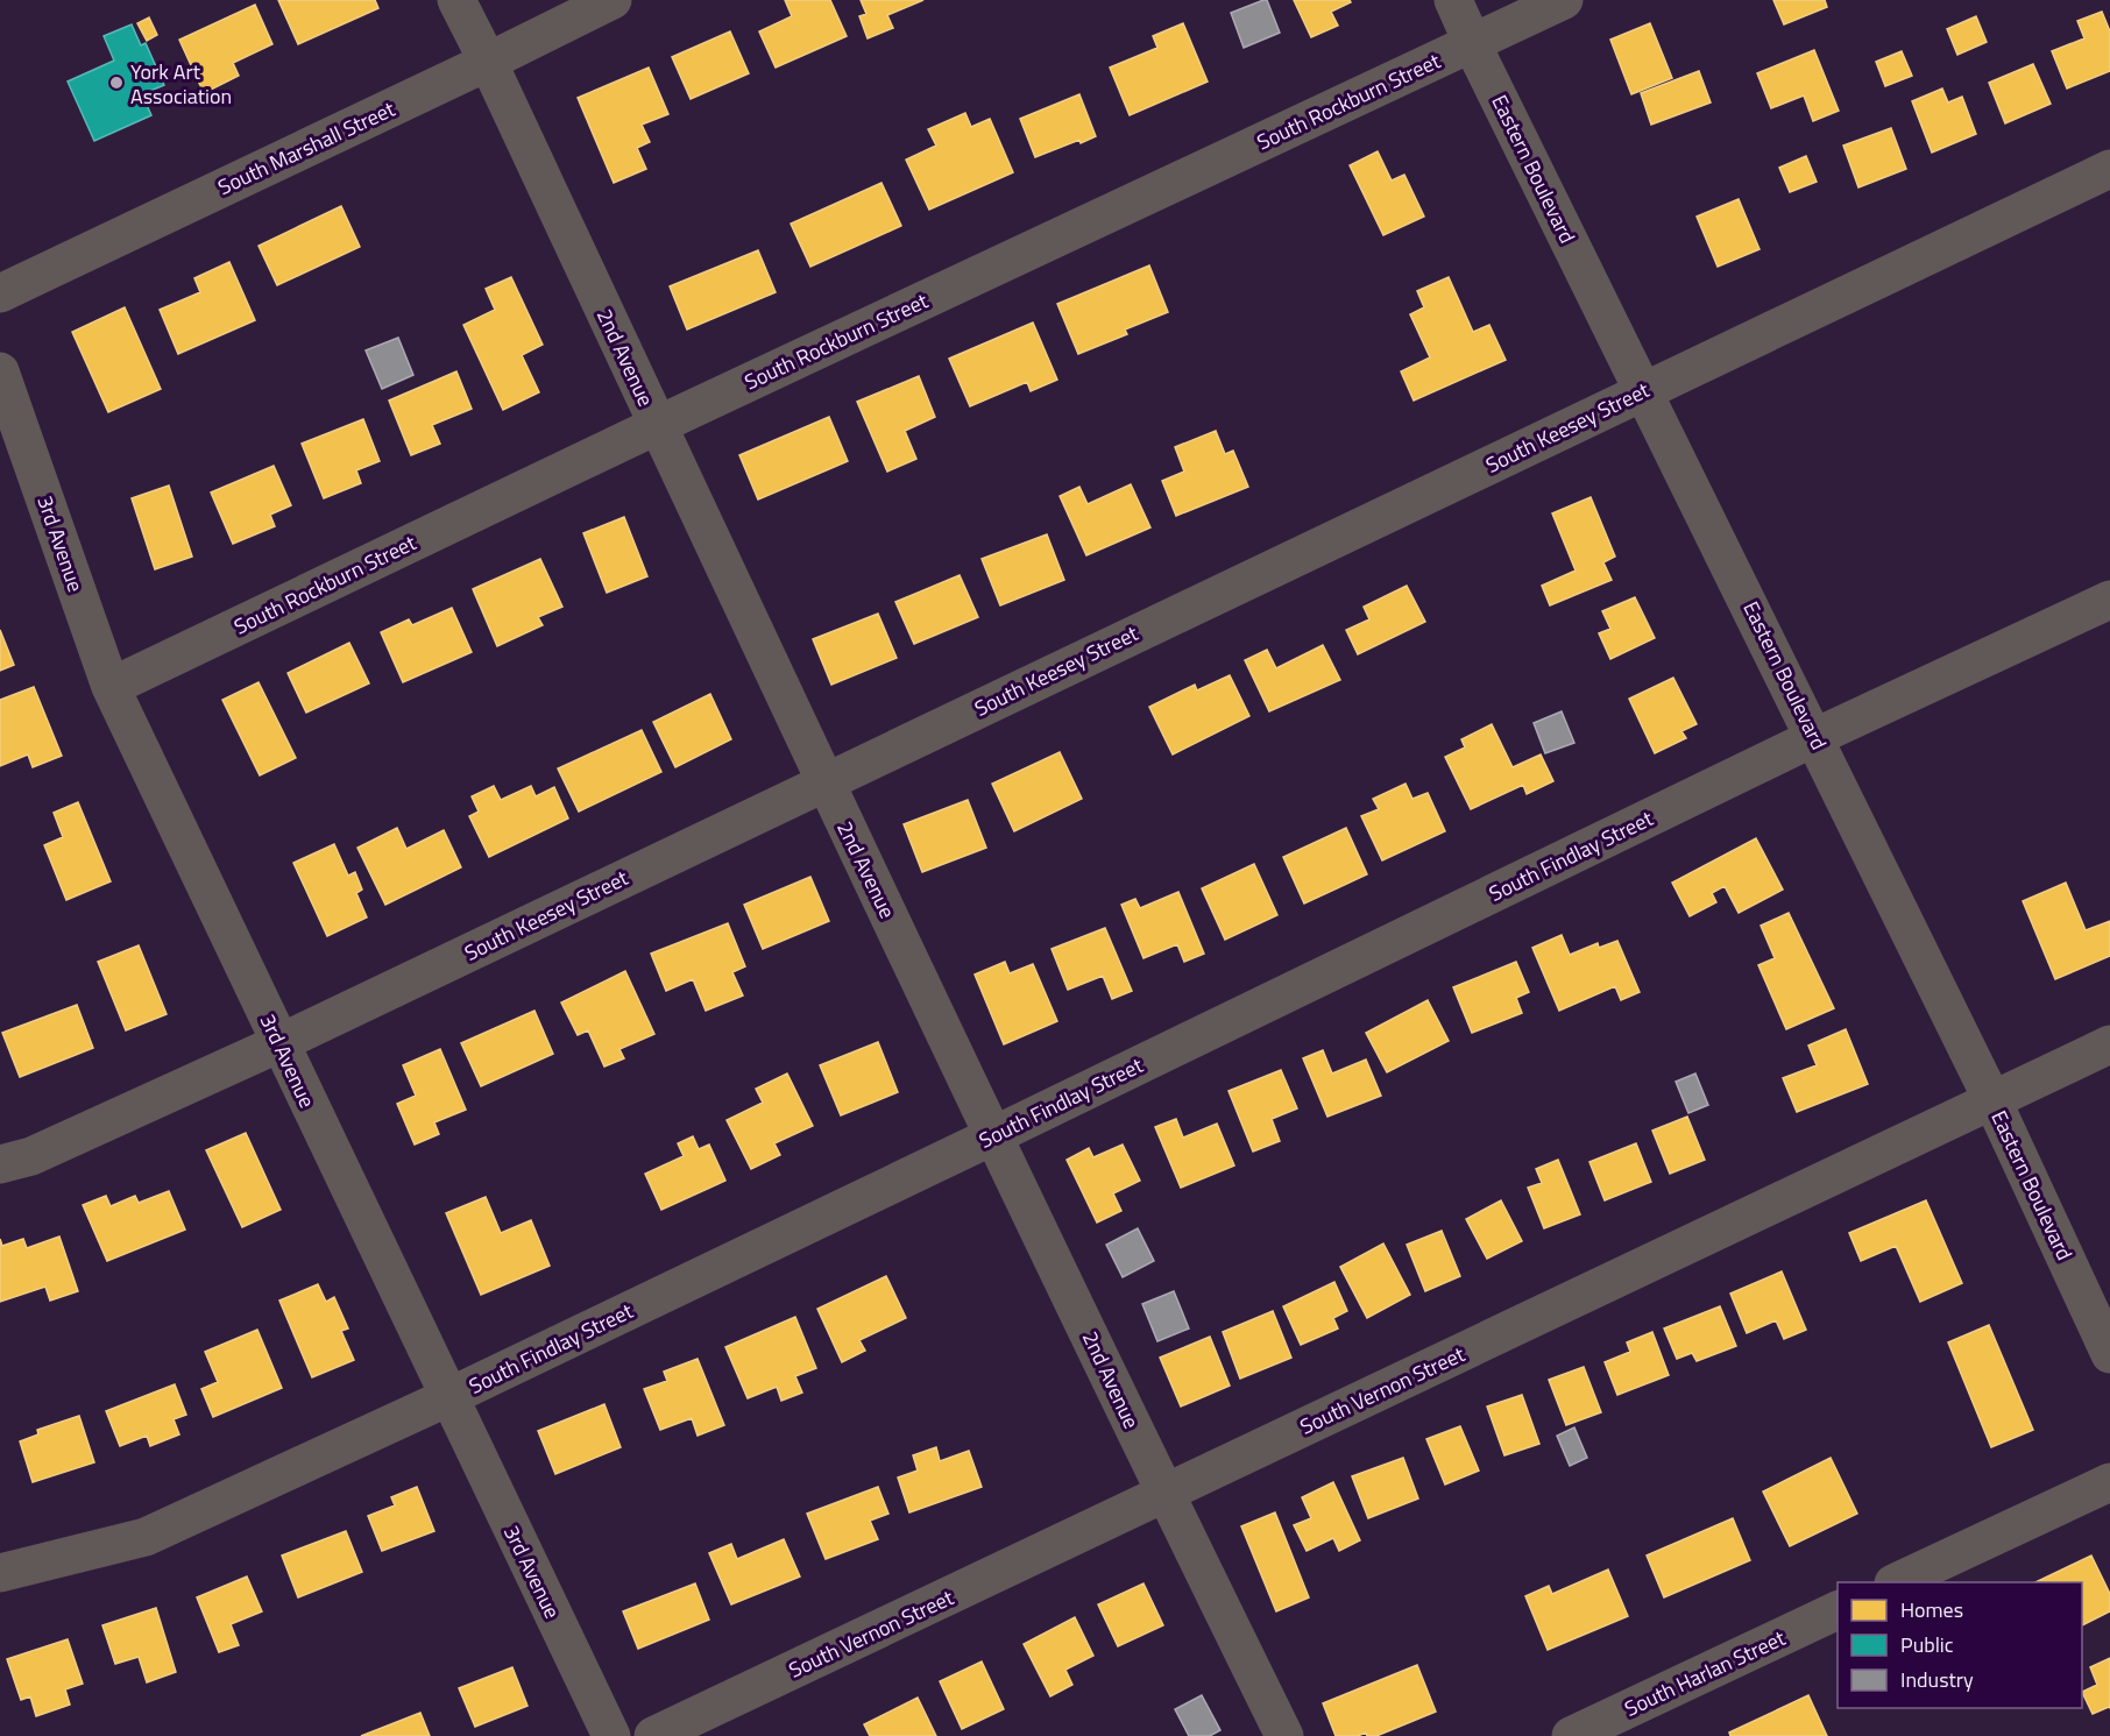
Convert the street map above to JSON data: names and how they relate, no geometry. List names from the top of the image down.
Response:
{
  "streets": {
    "street": [
      "South Rockburn Street",
      "South Marshall Street",
      "Eastern Boulevard",
      "2nd Avenue",
      "South Keesey Street",
      "3rd Avenue",
      "South Findlay Street",
      "South Vernon Street",
      "South Harlan Street"
    ]
  },
  "crossings": [
    ["South Rockburn Street", "Eastern Boulevard"],
    ["South Rockburn Street", "2nd Avenue"],
    ["South Rockburn Street", "3rd Avenue"],
    ["South Marshall Street", "2nd Avenue"],
    ["Eastern Boulevard", "South Keesey Street"],
    ["Eastern Boulevard", "South Findlay Street"],
    ["Eastern Boulevard", "South Vernon Street"],
    ["2nd Avenue", "South Keesey Street"],
    ["2nd Avenue", "South Findlay Street"],
    ["2nd Avenue", "South Vernon Street"],
    ["South Keesey Street", "3rd Avenue"],
    ["3rd Avenue", "South Findlay Street"]
  ],
  "places": ["York Art Association"],
  "legend": ["Homes", "Public", "Industry"]
}
